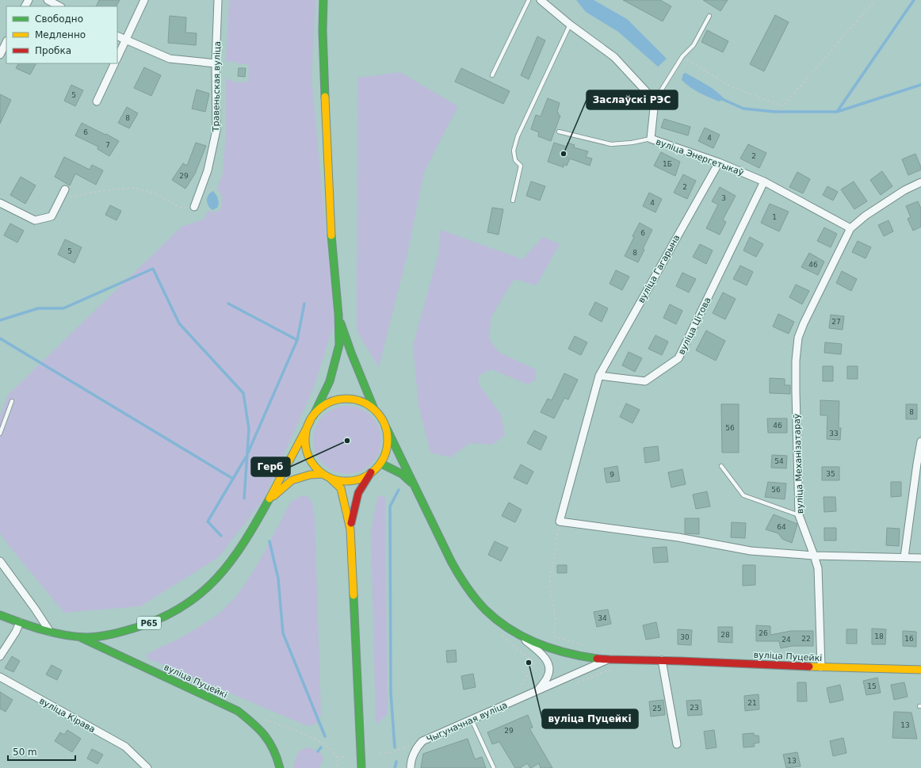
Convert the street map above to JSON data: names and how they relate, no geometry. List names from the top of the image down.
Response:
{
  "streets": {
    "main road": ["Р65", "вуліца Пуцейкі"],
    "street": [
      "Травеньская вуліца",
      "вуліца Энергетыкаў",
      "вуліца Гагарына",
      "вуліца Цітова",
      "вуліца Механізатараў",
      "вуліца Кірава",
      "Чыгуначная вуліца"
    ]
  },
  "crossings": [
    ["вуліца Энергетыкаў", "вуліца Гагарына"],
    ["вуліца Энергетыкаў", "вуліца Цітова"],
    ["вуліца Энергетыкаў", "вуліца Механізатараў"],
    ["вуліца Гагарына", "вуліца Цітова"],
    ["вуліца Механізатараў", "вуліца Пуцейкі"],
    ["Р65", "вуліца Пуцейкі"],
    ["вуліца Пуцейкі", "Чыгуначная вуліца"]
  ],
  "places": ["Заслаўскі РЭС", "Герб", "вуліца Пуцейкі"],
  "house_numbers": [
    "5",
    "8",
    "6",
    "4",
    "7",
    "2",
    "1Б",
    "29",
    "2",
    "3",
    "4",
    "1",
    "6",
    "5",
    "8",
    "46",
    "27",
    "8",
    "46",
    "56",
    "33",
    "54",
    "35",
    "9",
    "56",
    "64",
    "34",
    "26",
    "28",
    "18",
    "30",
    "22",
    "16",
    "24",
    "15",
    "21",
    "23",
    "25",
    "13",
    "29",
    "13"
  ],
  "legend": ["Свободно", "Медленно", "Пробка"],
  "scale_bar": "50 m"
}
